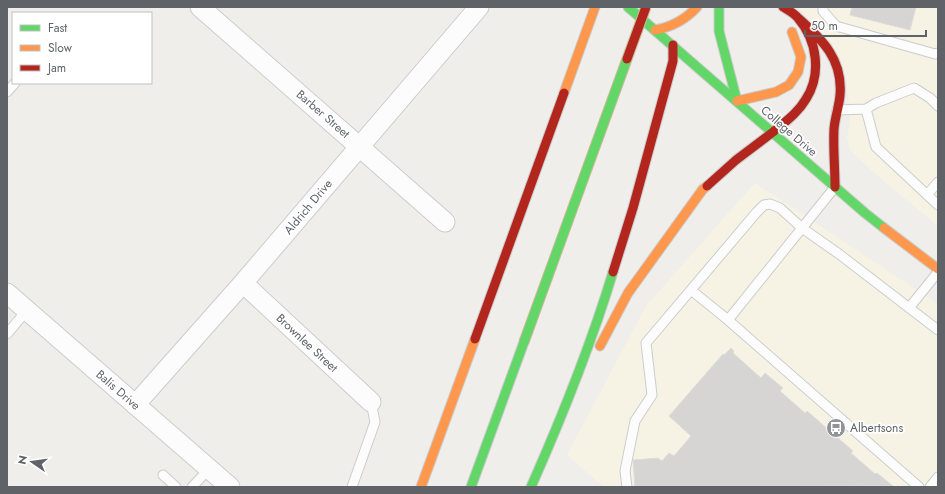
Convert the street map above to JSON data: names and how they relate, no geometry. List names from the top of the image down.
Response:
{
  "streets": {
    "main road": ["College Drive"],
    "street": [
      "Barber Street",
      "Aldrich Drive",
      "Brownlee Street",
      "Balis Drive"
    ]
  },
  "crossings": [
    ["Barber Street", "Aldrich Drive"],
    ["Aldrich Drive", "Brownlee Street"],
    ["Aldrich Drive", "Balis Drive"]
  ],
  "places": {
    "bus stop": ["Albertsons"]
  },
  "legend": ["Fast", "Slow", "Jam"],
  "scale_bar": "50 m",
  "north": "left"
}
